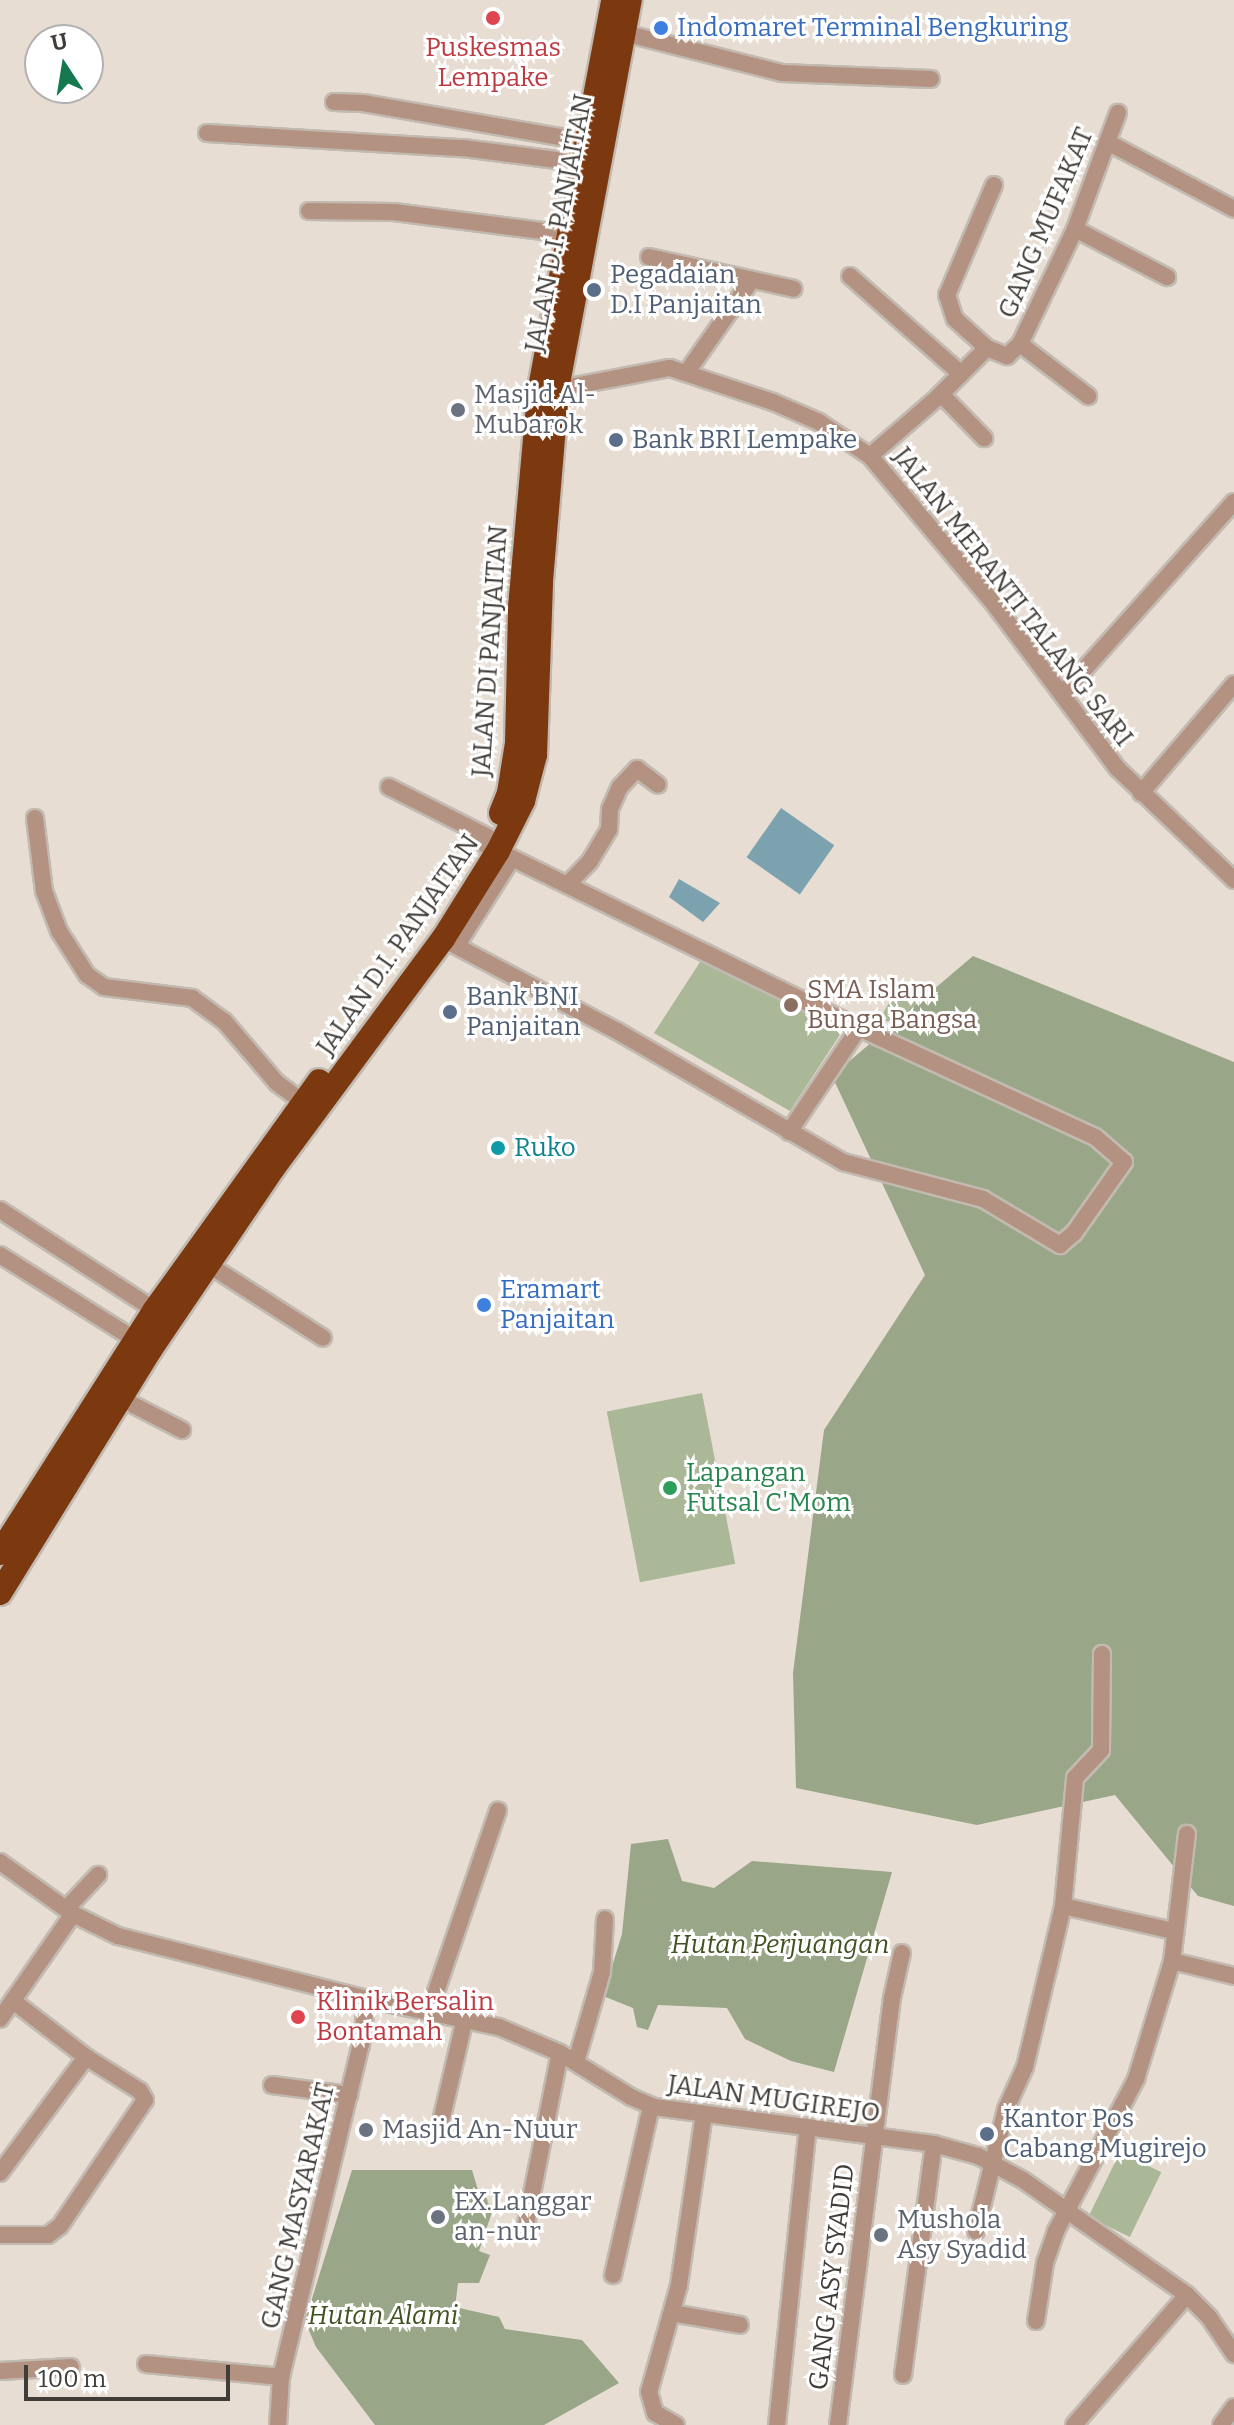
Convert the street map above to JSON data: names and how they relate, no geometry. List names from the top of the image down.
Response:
{
  "streets": {
    "highway": ["JALAN D.I. PANJAITAN", "JALAN DI PANJAITAN"],
    "street": [
      "GANG MUFAKAT",
      "JALAN MERANTI TALANG SARI",
      "JALAN MUGIREJO",
      "GANG MASYARAKAT",
      "GANG ASY SYADID"
    ]
  },
  "crossings": [
    ["JALAN D.I. PANJAITAN", "JALAN MERANTI TALANG SARI"],
    ["JALAN D.I. PANJAITAN", "JALAN DI PANJAITAN"],
    ["GANG MUFAKAT", "JALAN MERANTI TALANG SARI"],
    ["JALAN MERANTI TALANG SARI", "JALAN DI PANJAITAN"],
    ["JALAN MUGIREJO", "GANG MASYARAKAT"],
    ["JALAN MUGIREJO", "GANG ASY SYADID"]
  ],
  "parks": ["Hutan Perjuangan", "Hutan Alami"],
  "places": [
    "Puskesmas Lempake",
    "Indomaret Terminal Bengkuring",
    "Pegadaian D.I Panjaitan",
    "Masjid Al- Mubarok",
    "Bank BRI Lempake",
    "SMA Islam Bunga Bangsa",
    "Bank BNI Panjaitan",
    "Ruko",
    "Eramart Panjaitan",
    "Lapangan Futsal C'Mom",
    "Klinik Bersalin Bontamah",
    "Masjid An-Nuur",
    "Kantor Pos Cabang Mugirejo",
    "EX.Langgar an-nur",
    "Mushola Asy Syadid"
  ],
  "scale_bar": "100 m",
  "north": "top"
}
